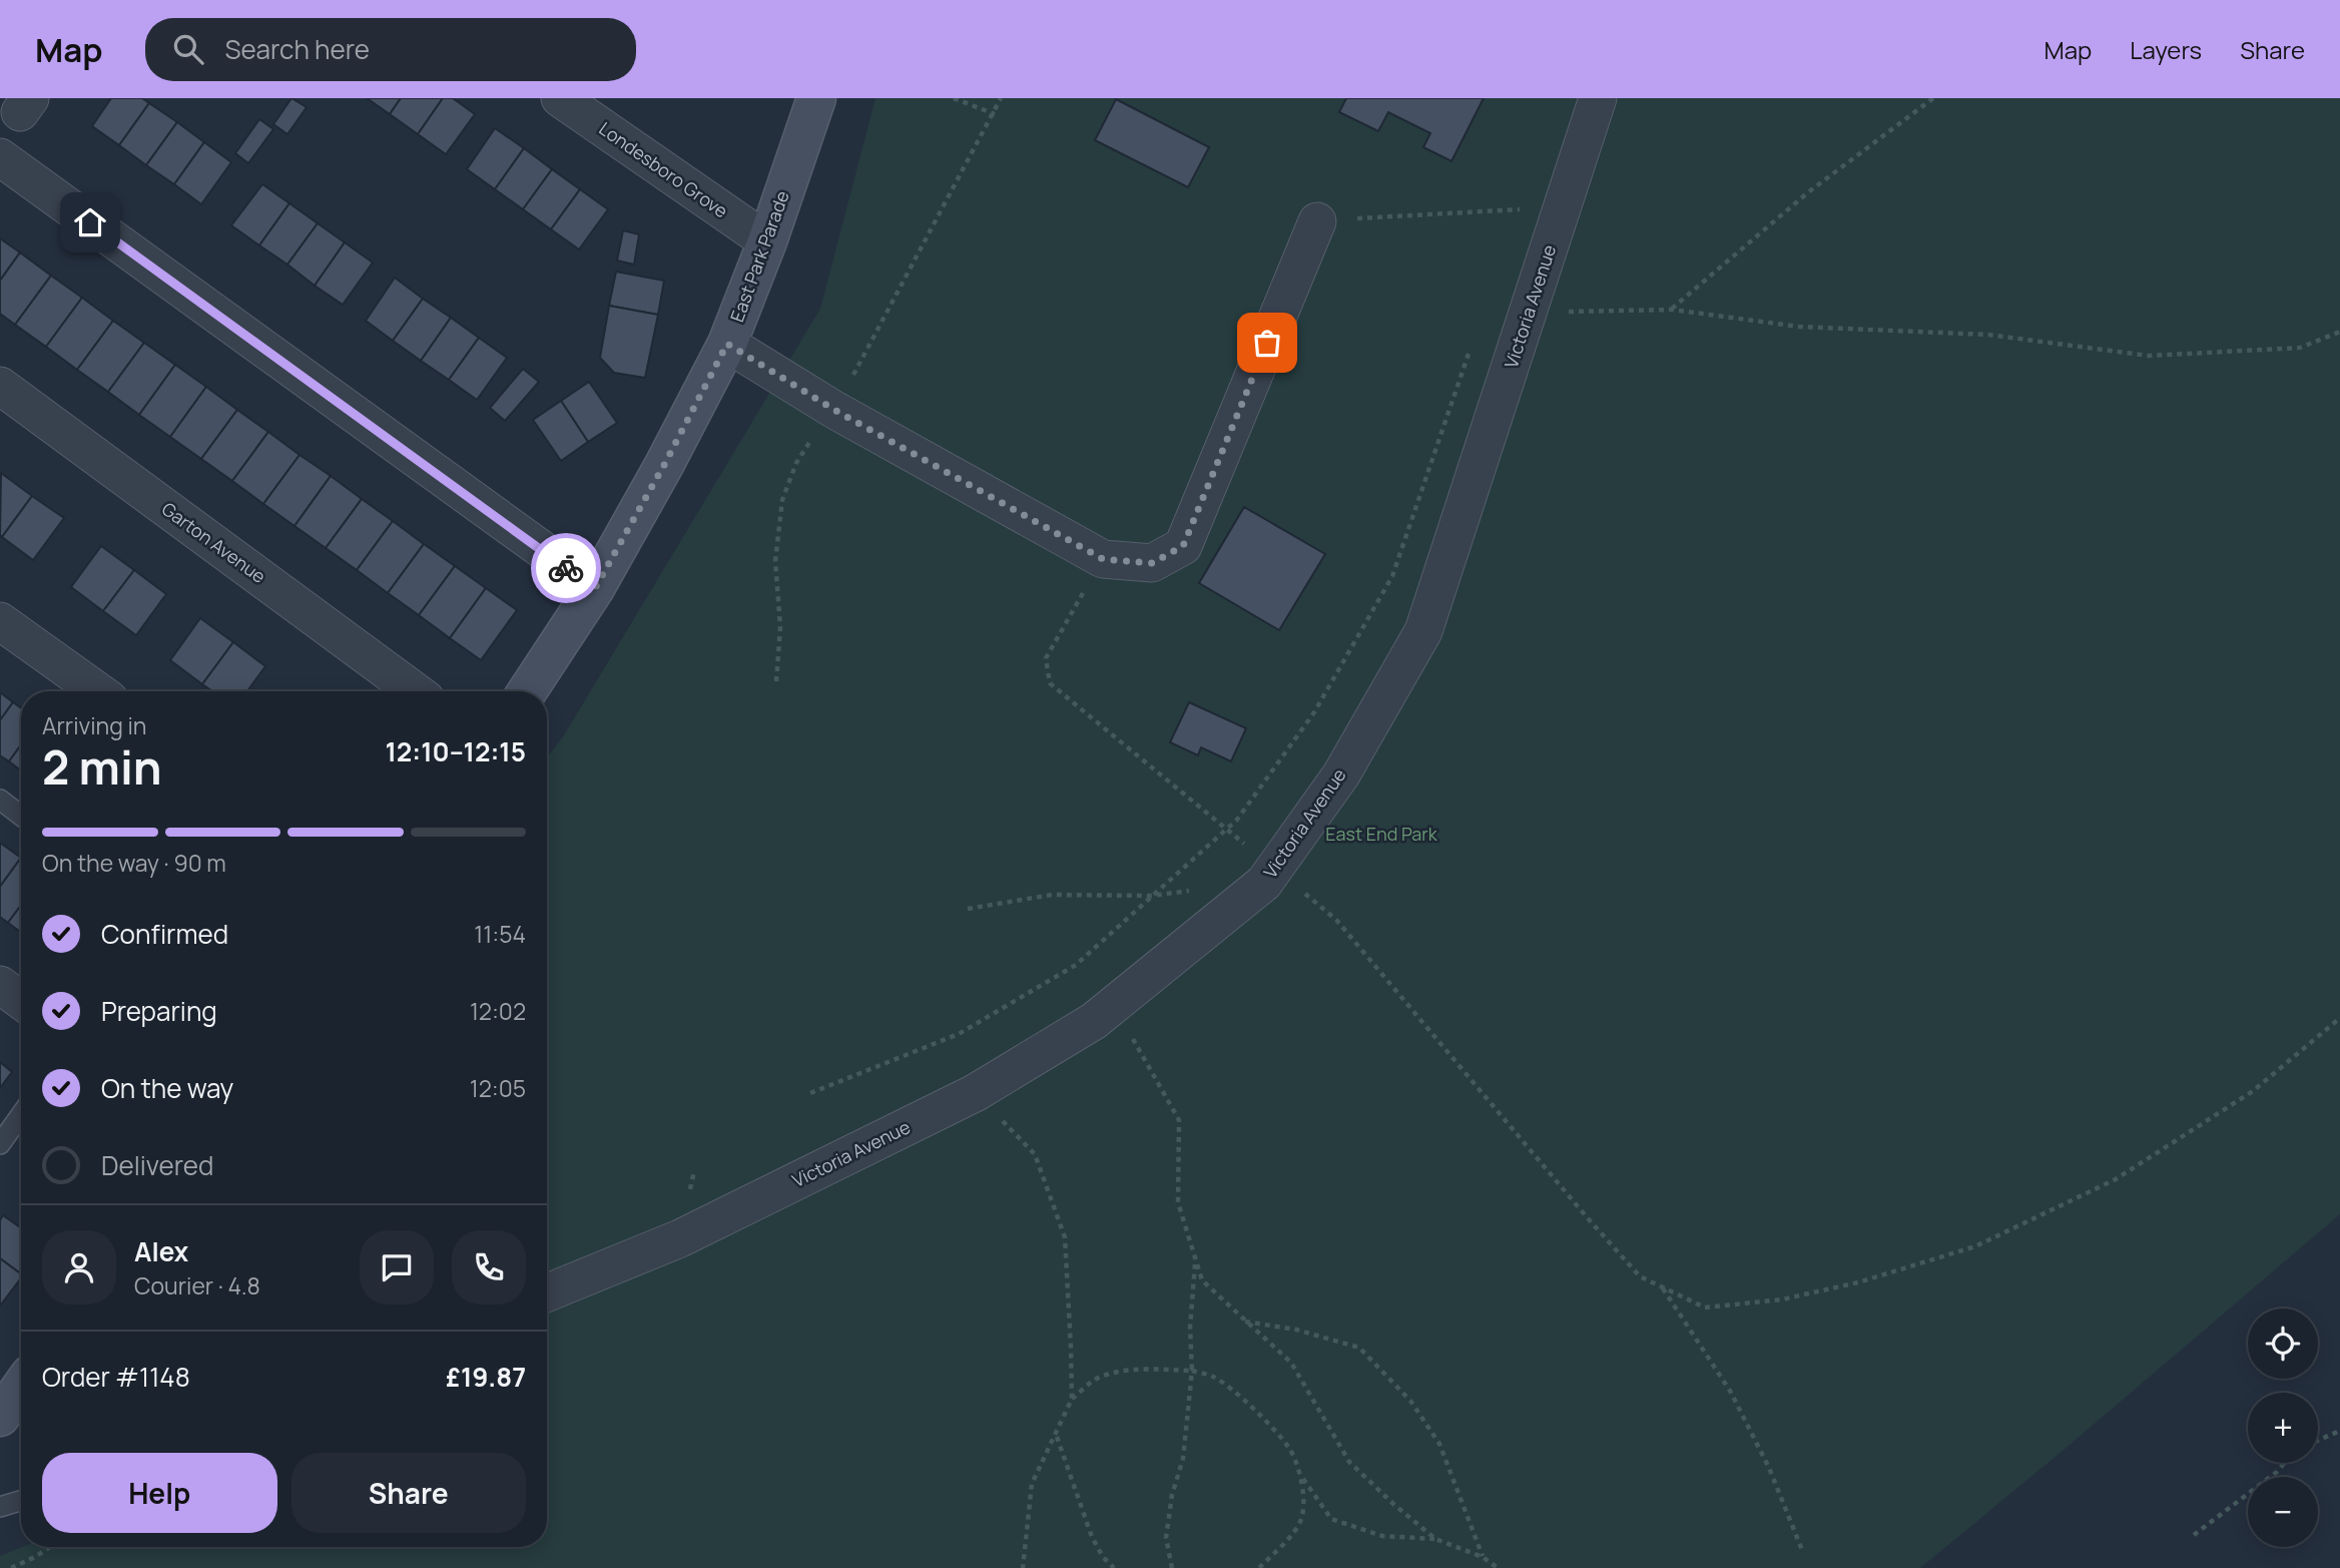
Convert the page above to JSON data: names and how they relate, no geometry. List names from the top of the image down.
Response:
{
  "streets": {
    "street": [
      "Londesboro Grove",
      "East Park Parade",
      "Victoria Avenue",
      "Garton Avenue"
    ]
  },
  "crossings": [
    ["Londesboro Grove", "East Park Parade"]
  ],
  "parks": ["East End Park"],
  "page": {
    "header": "Map",
    "search": "Search here",
    "nav": ["Map", "Layers", "Share"],
    "heading": ["2 min", "Arriving in", "12:10–12:15"],
    "panel": [
      "Alex",
      "Courier · 4.8",
      "Order #1148",
      "£19.87"
    ],
    "bar": "On the way · 90 m",
    "list": [
      ["Confirmed", "11:54"],
      ["Preparing", "12:02"],
      ["On the way", "12:05"],
      "Delivered"
    ],
    "map_buttons": ["+", "−"],
    "buttons": ["Help", "Share"]
  }
}
